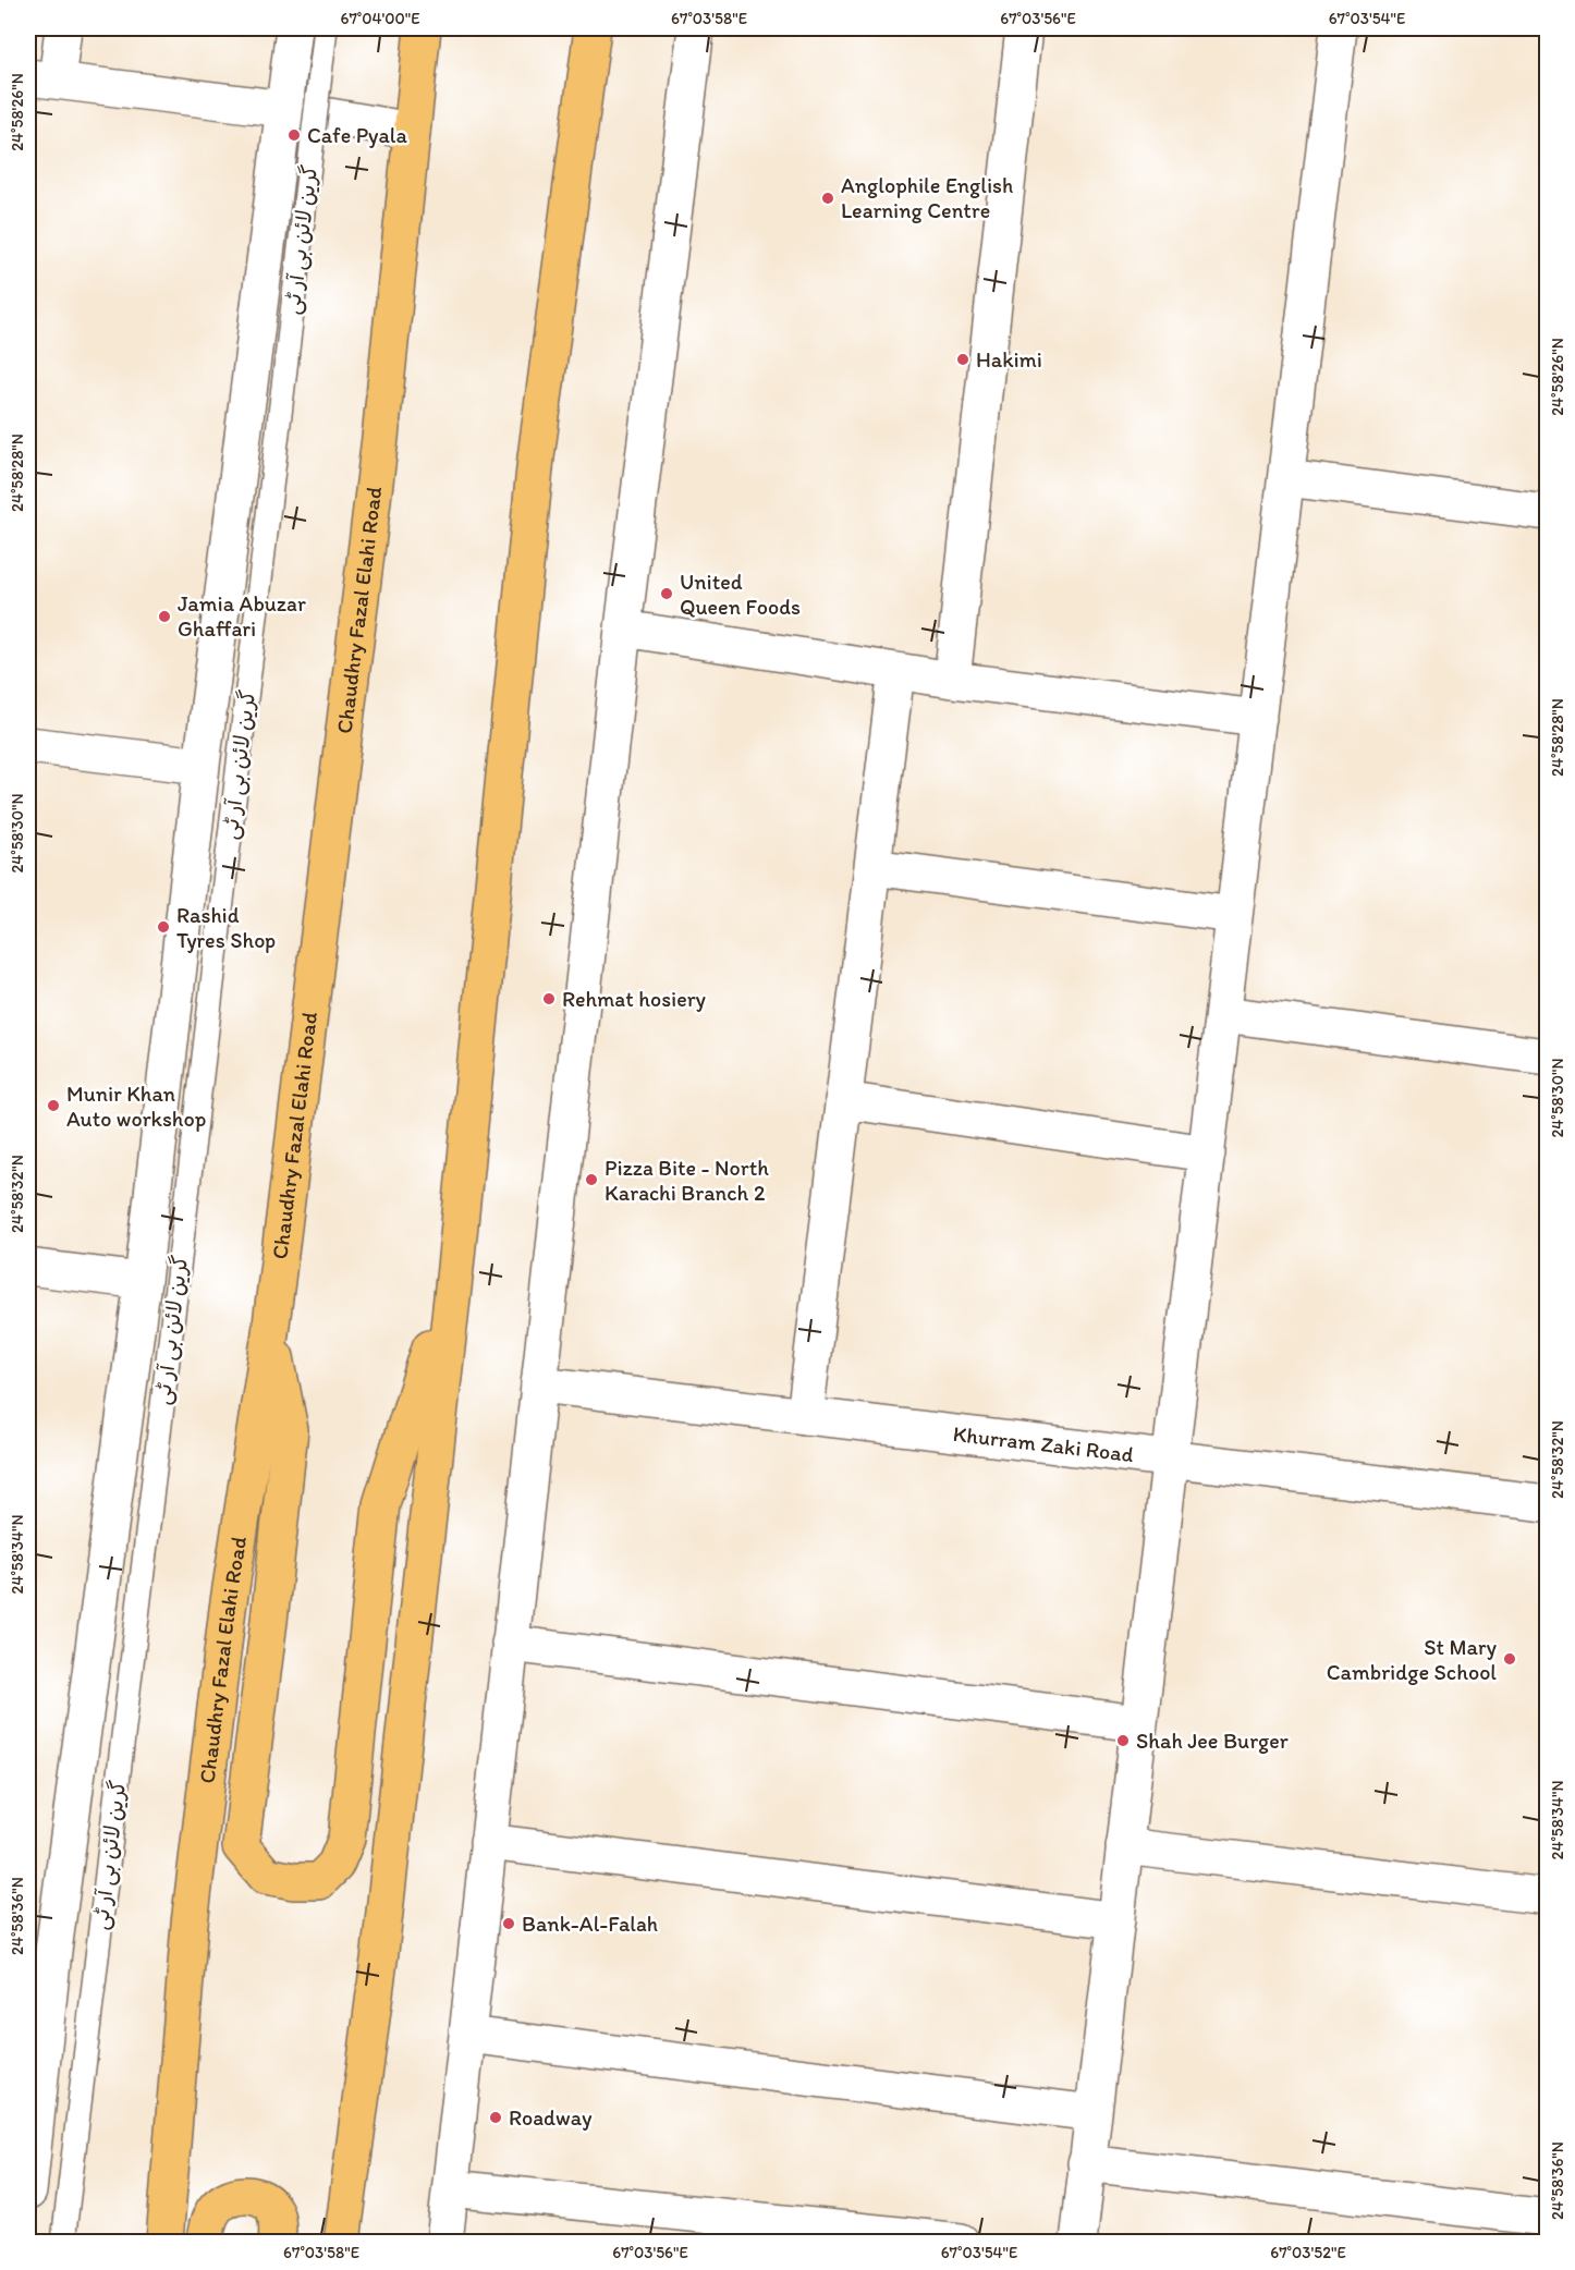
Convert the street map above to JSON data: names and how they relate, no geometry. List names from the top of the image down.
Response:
{
  "streets": {
    "main road": ["Chaudhry Fazal Elahi Road"],
    "street": ["Khurram Zaki Road"],
    "lane": ["گرین لائن بی آر ٹی"]
  },
  "places": [
    "Cafe Pyala",
    "Anglophile English Learning Centre",
    "Hakimi",
    "United Queen Foods",
    "Jamia Abuzar Ghaffari",
    "Rashid Tyres Shop",
    "Rehmat hosiery",
    "Munir Khan Auto workshop",
    "Pizza Bite - North Karachi Branch 2",
    "St Mary Cambridge School",
    "Shah Jee Burger",
    "Bank-Al-Falah",
    "Roadway"
  ],
  "coordinates": [
    "67°04'00\"E",
    "67°03'58\"E",
    "67°03'56\"E",
    "67°03'54\"E",
    "24°58'26\"N",
    "24°58'28\"N",
    "24°58'30\"N",
    "24°58'32\"N",
    "24°58'34\"N",
    "24°58'36\"N",
    "67°03'52\"E"
  ]
}
